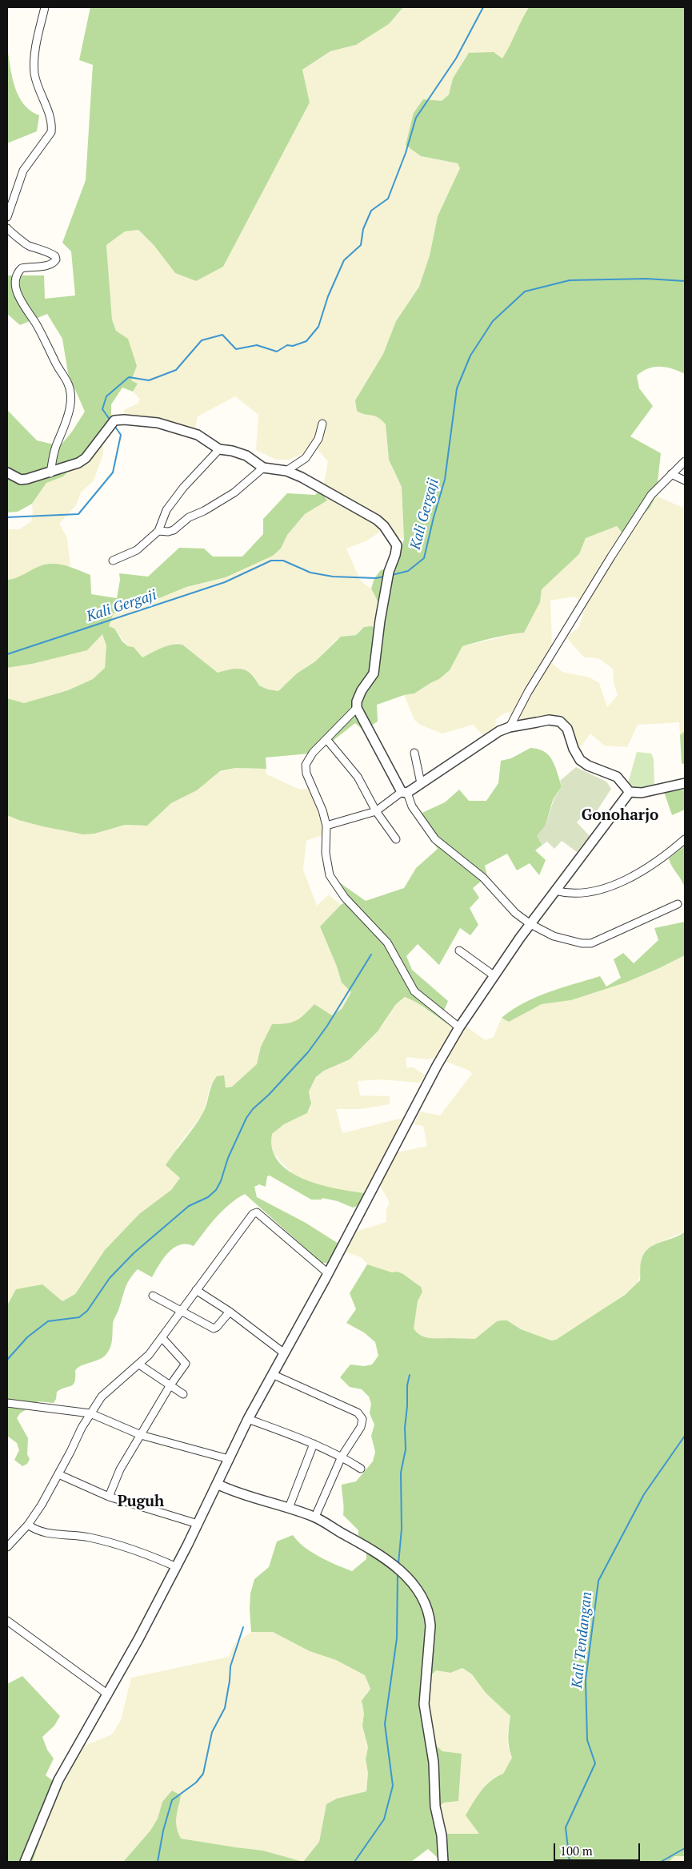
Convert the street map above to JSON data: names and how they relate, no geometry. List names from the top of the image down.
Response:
{
  "districts": ["Gonoharjo", "Puguh"],
  "water": ["Kali Gergaji", "Kali Tendangan"],
  "scale_bar": "100 m"
}
